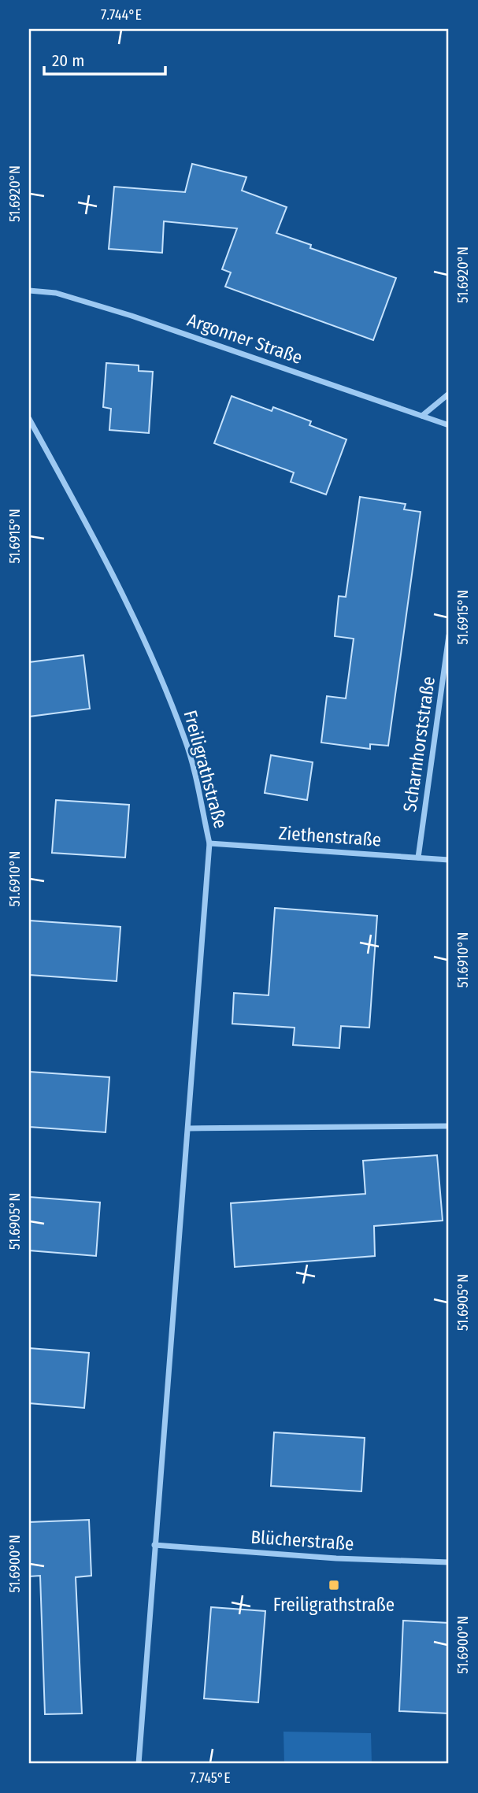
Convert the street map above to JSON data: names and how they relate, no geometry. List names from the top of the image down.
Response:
{
  "streets": {
    "street": [
      "Argonner Straße",
      "Scharnhorststraße",
      "Freiligrathstraße",
      "Ziethenstraße",
      "Blücherstraße"
    ]
  },
  "crossings": [
    ["Scharnhorststraße", "Ziethenstraße"],
    ["Freiligrathstraße", "Ziethenstraße"],
    ["Freiligrathstraße", "Blücherstraße"]
  ],
  "places": {
    "transit": ["Freiligrathstraße"]
  },
  "scale_bar": "20 m",
  "coordinates": [
    "7.744°E",
    "51.6920°N",
    "51.6915°N",
    "51.6910°N",
    "51.6905°N",
    "51.6900°N",
    "7.745°E"
  ]
}
